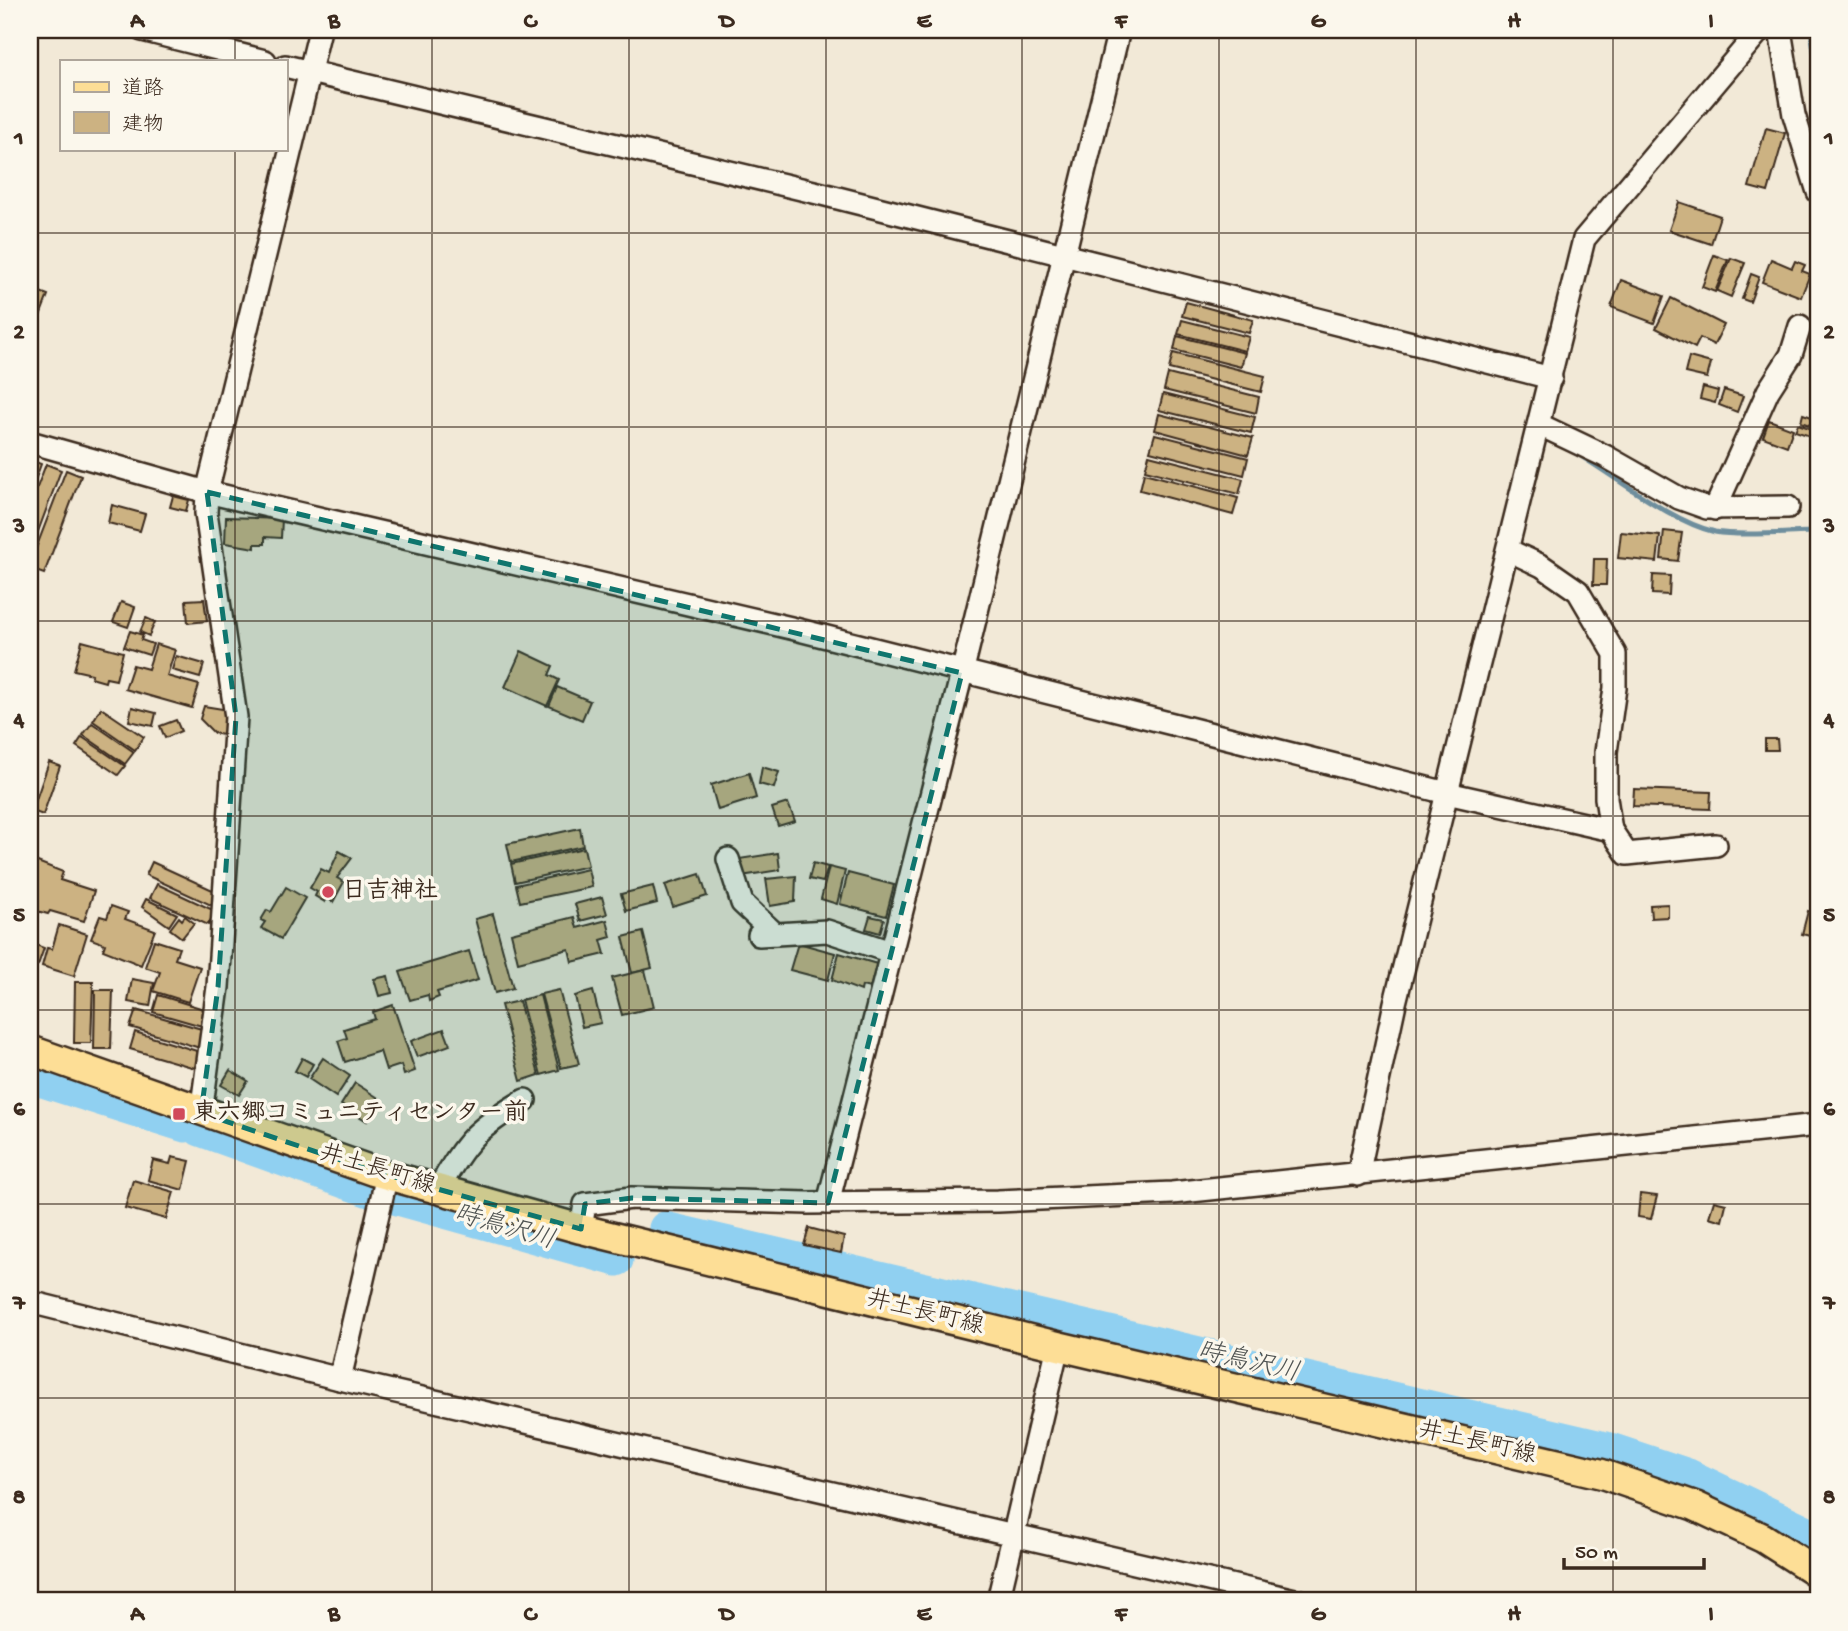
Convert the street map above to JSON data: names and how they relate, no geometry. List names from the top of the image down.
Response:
{
  "streets": {
    "main road": ["井土長町線"]
  },
  "water": ["時鳥沢川"],
  "places": {
    "other": ["日吉神社"],
    "transit": ["東六郷コミュニティセンター前"]
  },
  "legend": ["道路", "建物"],
  "scale_bar": "50 m",
  "grid": {
    "columns": [
      "A",
      "B",
      "C",
      "D",
      "E",
      "F",
      "G",
      "H",
      "I"
    ],
    "rows": [
      "1",
      "2",
      "3",
      "4",
      "5",
      "6",
      "7",
      "8"
    ]
  }
}
